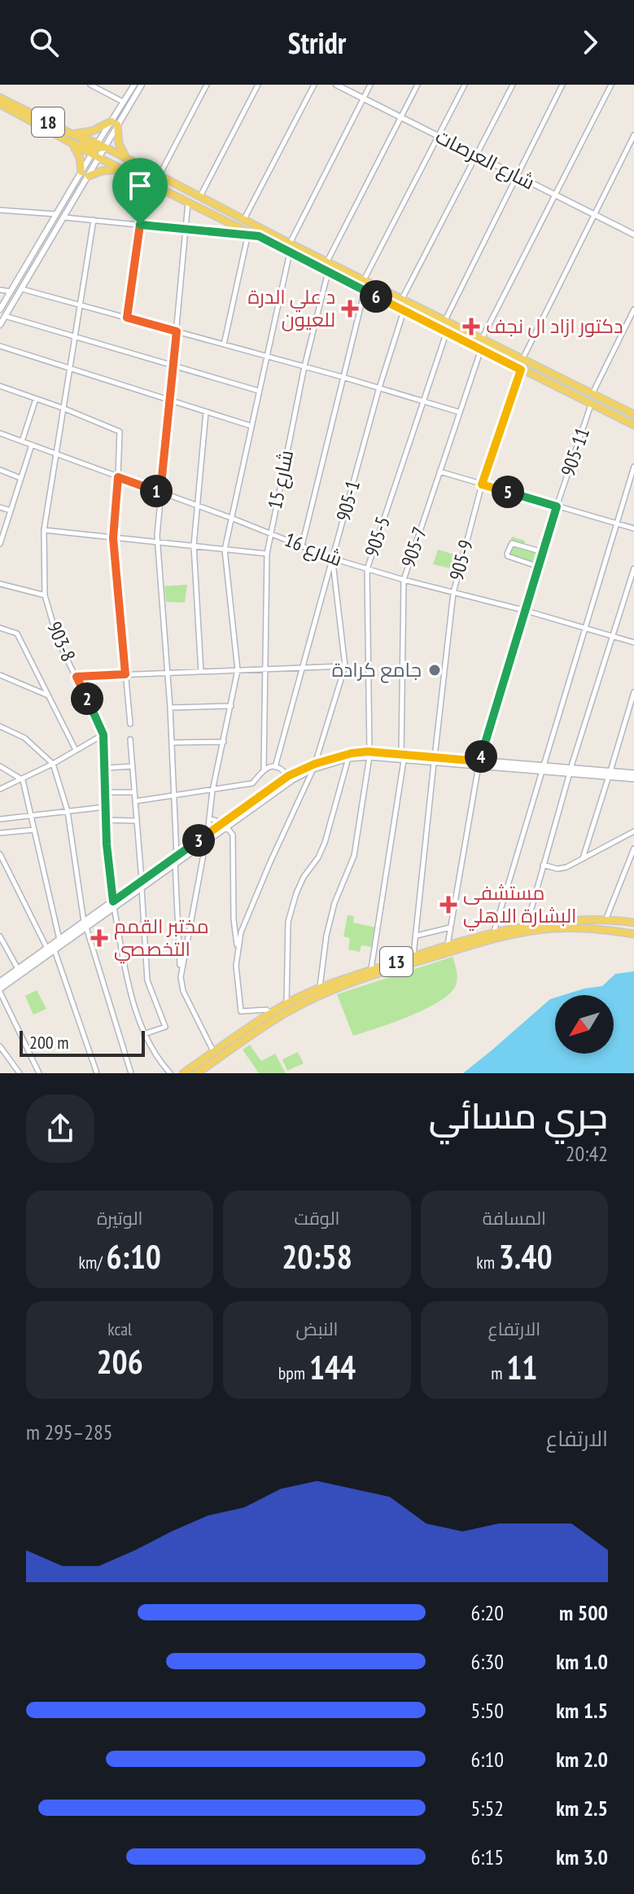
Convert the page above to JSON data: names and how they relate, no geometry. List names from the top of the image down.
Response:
{
  "streets": {
    "main road": ["18", "13"],
    "street": [
      "شارع العرصات",
      "905-11",
      "شارع 15",
      "905-1",
      "905-5",
      "905-7",
      "شارع 16",
      "905-9",
      "903-8"
    ]
  },
  "crossings": [
    ["905-11", "شارع 16"],
    ["905-11", "13"],
    ["شارع 15", "شارع 16"],
    ["905-1", "شارع 16"],
    ["905-5", "شارع 16"],
    ["905-5", "13"],
    ["905-7", "شارع 16"],
    ["905-7", "13"],
    ["شارع 16", "905-9"],
    ["شارع 16", "903-8"],
    ["905-9", "13"]
  ],
  "places": {
    "health": [
      "د علي الدرة للعيون",
      "دكتور ازاد ال نجف",
      "مستشفى البشارة الاهلي",
      "مختبر القمم التخصصي"
    ],
    "other": ["جامع كرادة"]
  },
  "scale_bar": "200 m",
  "north": "bottom left",
  "page": {
    "header": "Stridr",
    "pins": [
      "6",
      "1",
      "5",
      "2",
      "4",
      "3"
    ],
    "scale": "200 m",
    "heading": ["جري مسائي", "20:42"],
    "stats": [
      ["المسافة", "3.40 km"],
      ["الوقت", "20:58"],
      ["الوتيرة", "6:10 /km"],
      ["الارتفاع", "11 m"],
      ["النبض", "144 bpm"],
      ["kcal", "206"]
    ],
    "chart": ["الارتفاع", "285–295 m"],
    "list": [
      {
        "name": "500 m",
        "note": "6:20"
      },
      {
        "name": "1.0 km",
        "note": "6:30"
      },
      {
        "name": "1.5 km",
        "note": "5:50"
      },
      {
        "name": "2.0 km",
        "note": "6:10"
      },
      {
        "name": "2.5 km",
        "note": "5:52"
      },
      {
        "name": "3.0 km",
        "note": "6:15"
      }
    ]
  }
}
